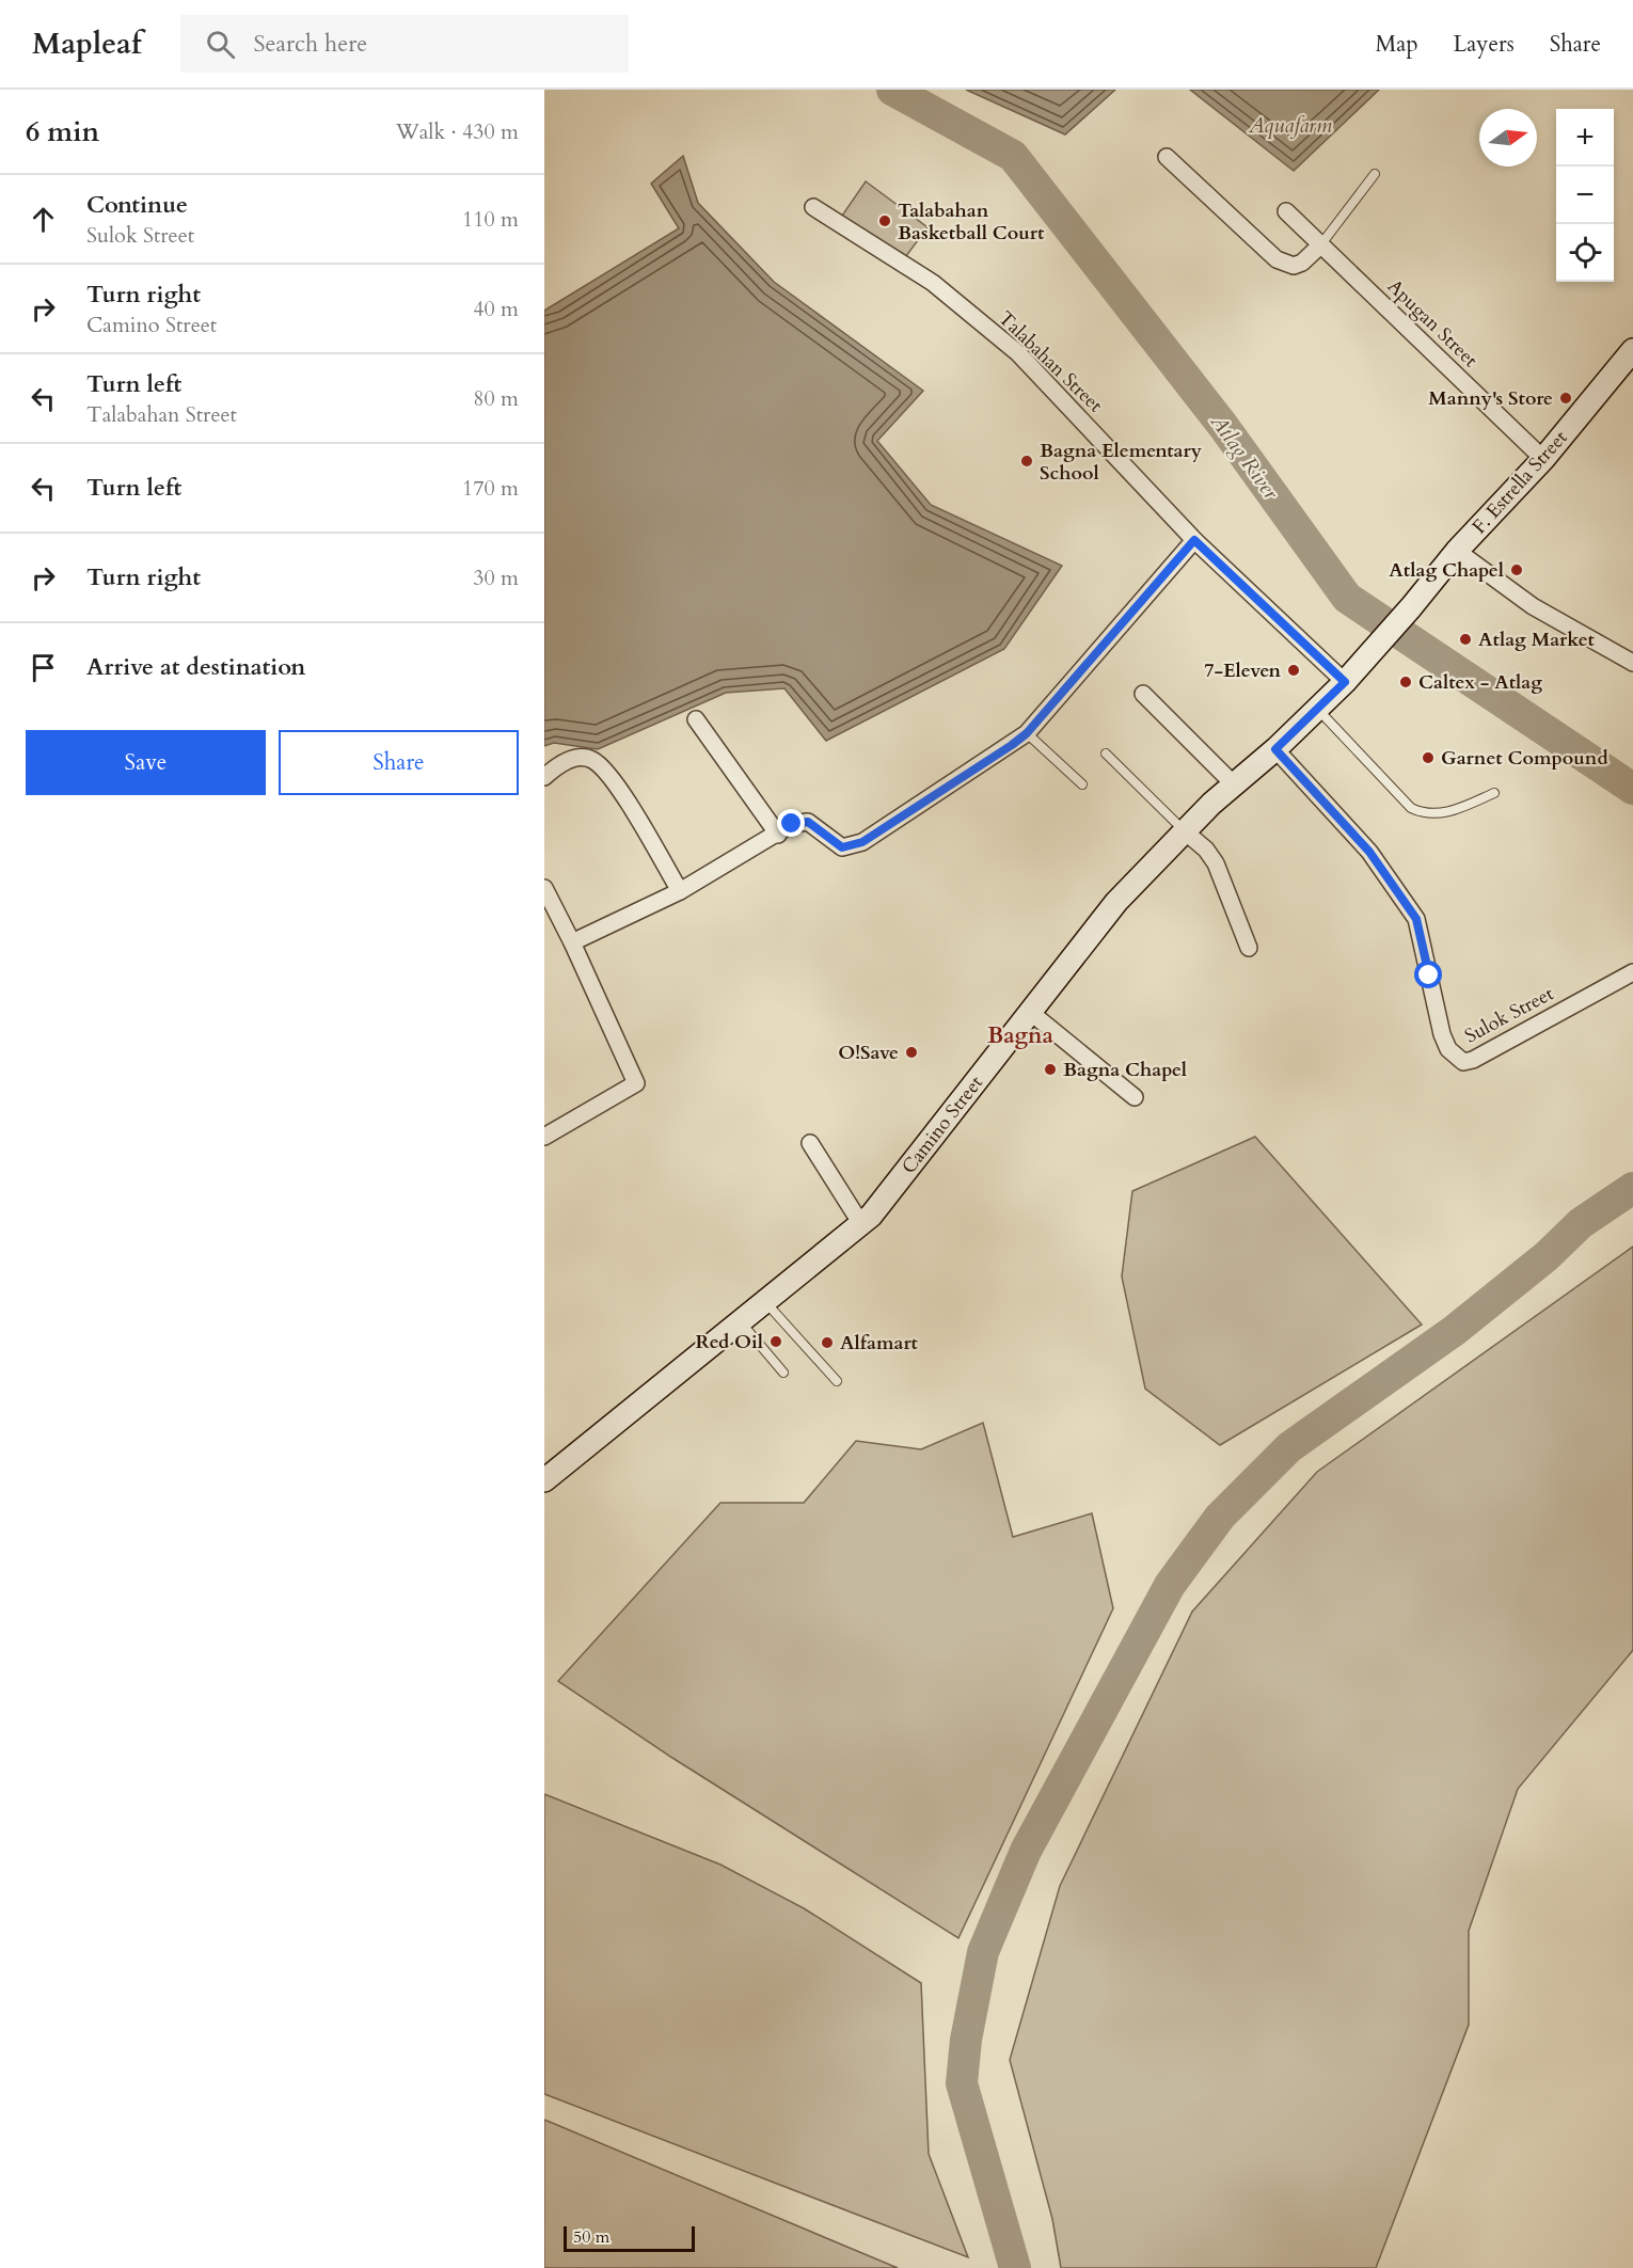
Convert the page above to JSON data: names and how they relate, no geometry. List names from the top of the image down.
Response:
{
  "streets": {
    "main road": ["F. Estrella Street", "Camino Street"],
    "street": ["Apugan Street", "Talabahan Street", "Sulok Street"]
  },
  "crossings": [
    ["Apugan Street", "F. Estrella Street"],
    ["Talabahan Street", "Camino Street"],
    ["F. Estrella Street", "Camino Street"],
    ["Sulok Street", "Camino Street"]
  ],
  "districts": ["Bagna"],
  "water": ["Aquafarm", "Atlag River"],
  "places": [
    "Talabahan Basketball Court",
    "Manny's Store",
    "Bagna Elementary School",
    "Atlag Chapel",
    "Atlag Market",
    "7-Eleven",
    "Caltex - Atlag",
    "Garnet Compound",
    "O!Save",
    "Bagna Chapel",
    "Red Oil",
    "Alfamart"
  ],
  "scale_bar": "50 m",
  "north": "right",
  "page": {
    "header": "Mapleaf",
    "search": "Search here",
    "nav": ["Map", "Layers", "Share"],
    "heading": ["6 min", "Walk · 430 m"],
    "map_buttons": ["+", "−"],
    "list": [
      ["Continue", "Sulok Street", "110 m"],
      ["Turn right", "Camino Street", "40 m"],
      ["Turn left", "Talabahan Street", "80 m"],
      ["Turn left", "170 m"],
      ["Turn right", "30 m"],
      "Arrive at destination"
    ],
    "buttons": ["Save", "Share"],
    "scale": "50 m"
  }
}
